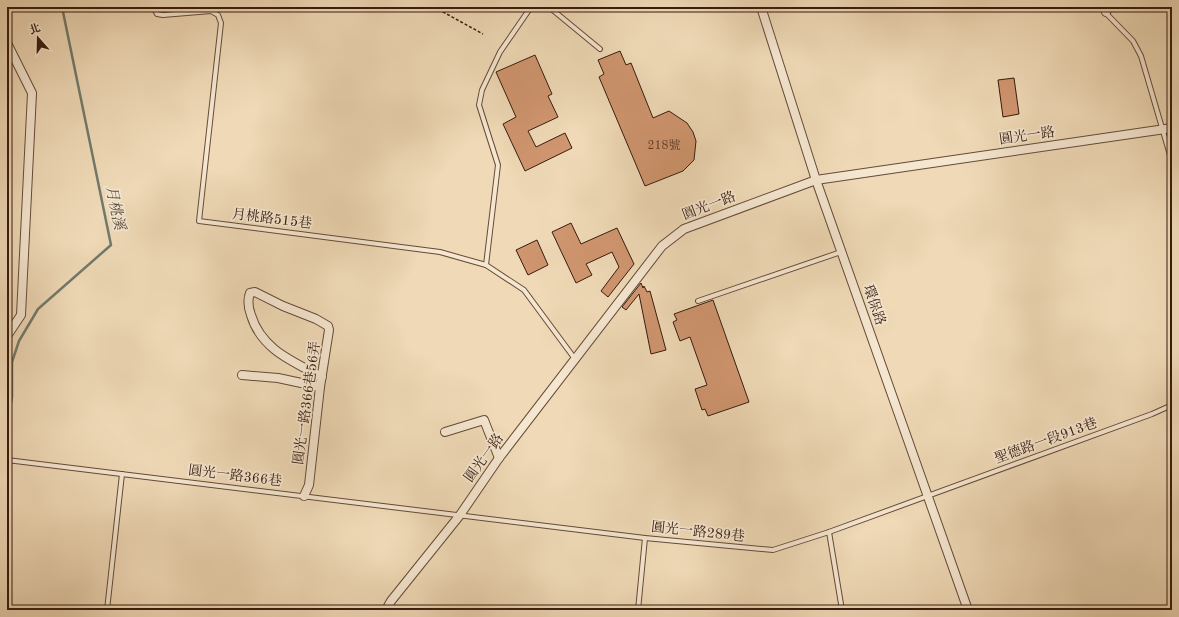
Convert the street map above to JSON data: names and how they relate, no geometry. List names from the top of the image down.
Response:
{
  "streets": {
    "street": ["圓光一路", "環保路", "圓光一路366巷56弄"],
    "lane": [
      "月桃路515巷",
      "聖德路一段913巷",
      "圓光一路366巷",
      "圓光一路289巷"
    ]
  },
  "crossings": [
    ["圓光一路", "月桃路515巷"],
    ["圓光一路", "環保路"],
    ["圓光一路", "圓光一路366巷"],
    ["圓光一路", "圓光一路289巷"],
    ["環保路", "聖德路一段913巷"],
    ["環保路", "圓光一路289巷"],
    ["圓光一路366巷56弄", "圓光一路366巷"],
    ["聖德路一段913巷", "圓光一路289巷"],
    ["圓光一路366巷", "圓光一路289巷"]
  ],
  "water": ["月桃溪"],
  "house_numbers": ["218號"],
  "north": "top"
}
